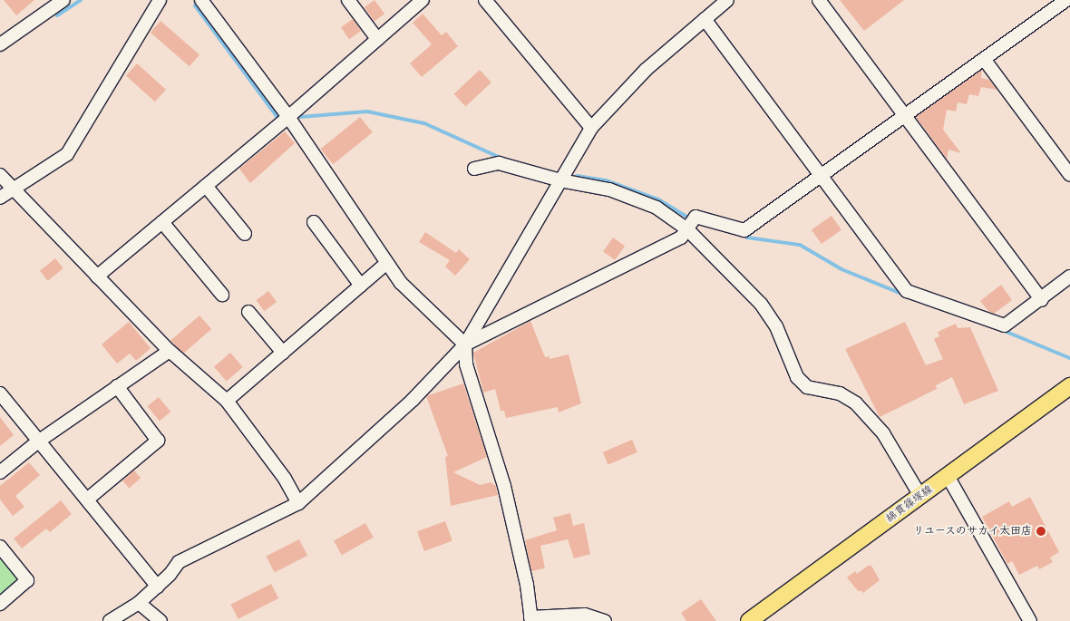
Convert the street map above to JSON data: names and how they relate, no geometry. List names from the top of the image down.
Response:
{
  "streets": {
    "main road": ["綿貫篠塚線"]
  },
  "places": ["リユースのサカイ太田店"]
}
